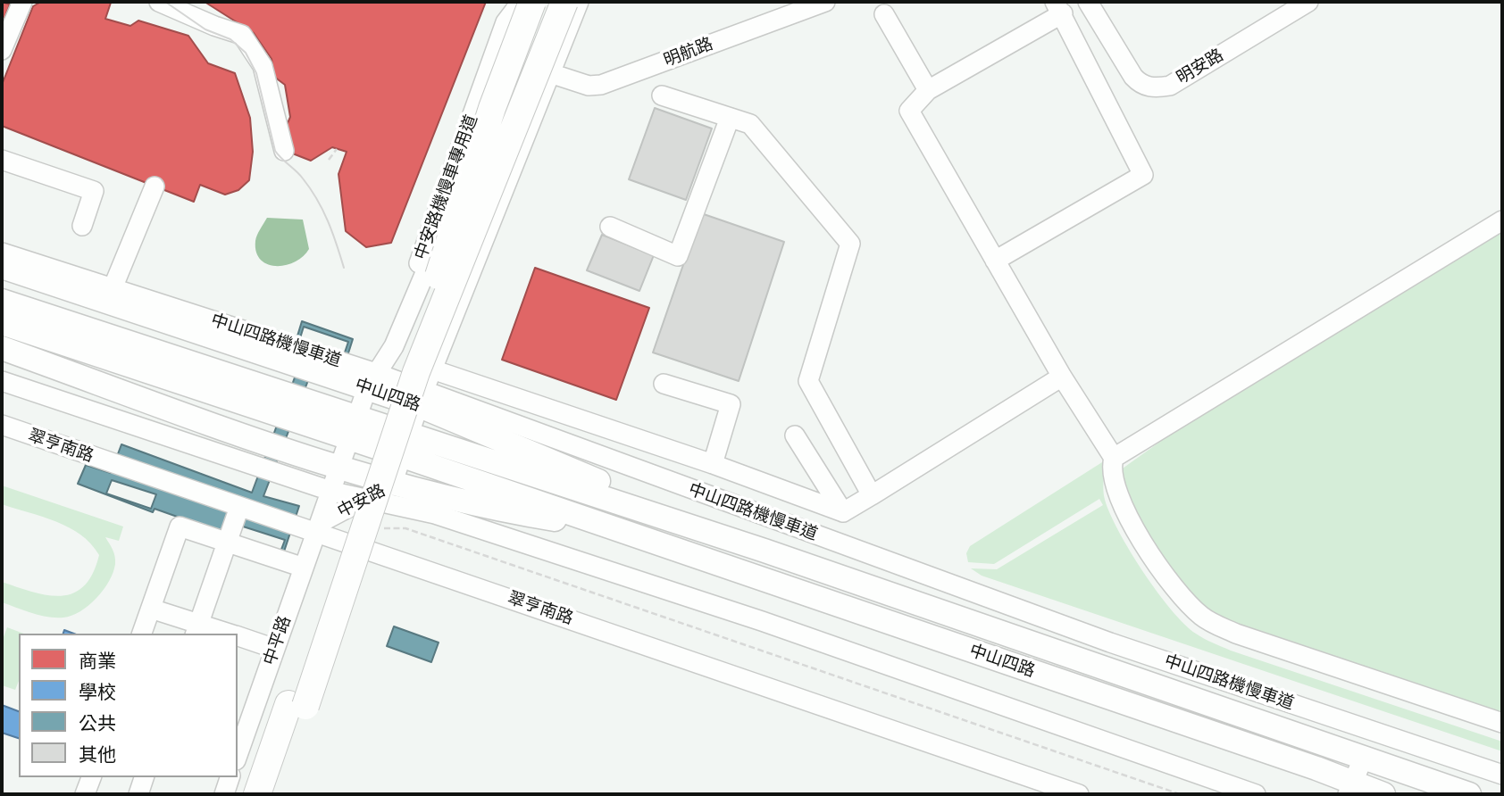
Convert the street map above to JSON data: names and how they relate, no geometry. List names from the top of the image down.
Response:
{
  "streets": {
    "main road": ["中山四路"],
    "street": [
      "明航路",
      "明安路",
      "中安路機慢車專用道",
      "中山四路機慢車道",
      "翠亨南路",
      "中安路",
      "中平路"
    ]
  },
  "crossings": [
    ["明航路", "中安路"],
    ["中安路機慢車專用道", "中山四路機慢車道"],
    ["中安路機慢車專用道", "中山四路"],
    ["中安路機慢車專用道", "中安路"],
    ["中山四路機慢車道", "中山四路"],
    ["中山四路機慢車道", "中安路"],
    ["中山四路", "中安路"],
    ["翠亨南路", "中安路"],
    ["翠亨南路", "中平路"],
    ["中安路", "中平路"]
  ],
  "legend": [
    "商業",
    "學校",
    "公共",
    "其他"
  ]
}
